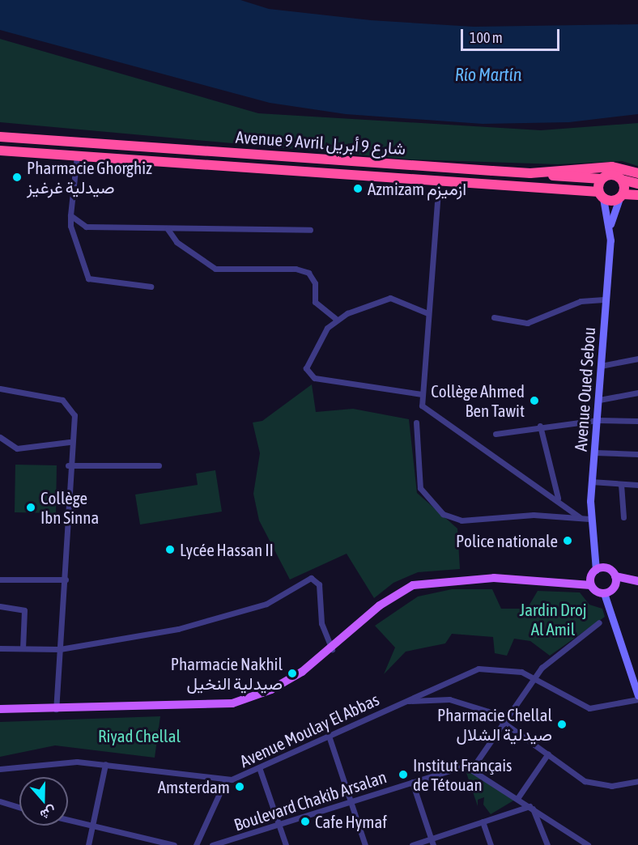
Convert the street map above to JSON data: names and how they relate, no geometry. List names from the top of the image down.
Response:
{
  "streets": {
    "highway": ["Avenue 9 Avril شارع 9 أبريل"],
    "street": ["Avenue Oued Sebou", "Avenue Moulay El Abbas", "Boulevard Chakib Arsalan"]
  },
  "crossings": [
    ["Avenue 9 Avril شارع 9 أبريل", "Avenue Oued Sebou"]
  ],
  "water": ["Río Martín"],
  "parks": ["Jardin Droj Al Amil", "Riyad Chellal"],
  "places": [
    "Pharmacie Ghorghiz صيدلية غرغيز",
    "Azmizam ازميزم",
    "Collège Ahmed Ben Tawit",
    "Collège Ibn Sinna",
    "Police nationale",
    "Lycée Hassan II",
    "Pharmacie Nakhil صيدلية النخيل",
    "Pharmacie Chellal صيدلية الشلال",
    "Institut Français de Tétouan",
    "Amsterdam",
    "Cafe Hymaf"
  ],
  "scale_bar": "100 m",
  "north": "bottom"
}
